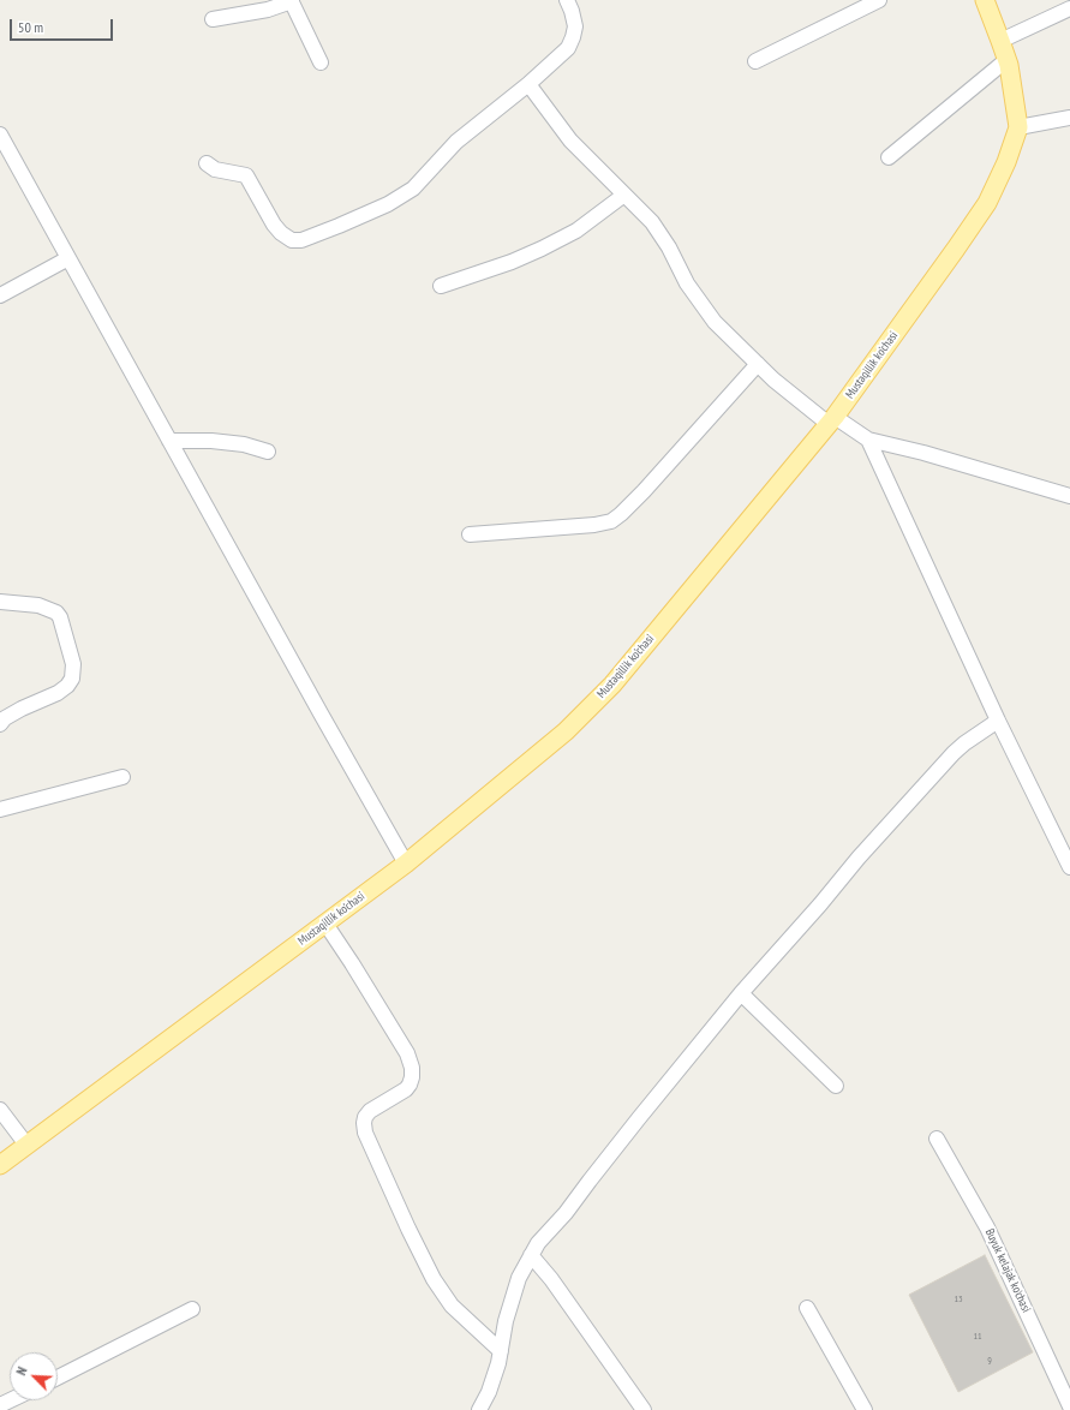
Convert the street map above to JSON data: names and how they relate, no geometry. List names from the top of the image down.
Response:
{
  "streets": {
    "main road": ["Mustaqillik ko’chasi"],
    "street": ["Buyuk kelajak ko'chasi"]
  },
  "house_numbers": ["13", "11", "9"],
  "scale_bar": "50 m",
  "north": "top left"
}
